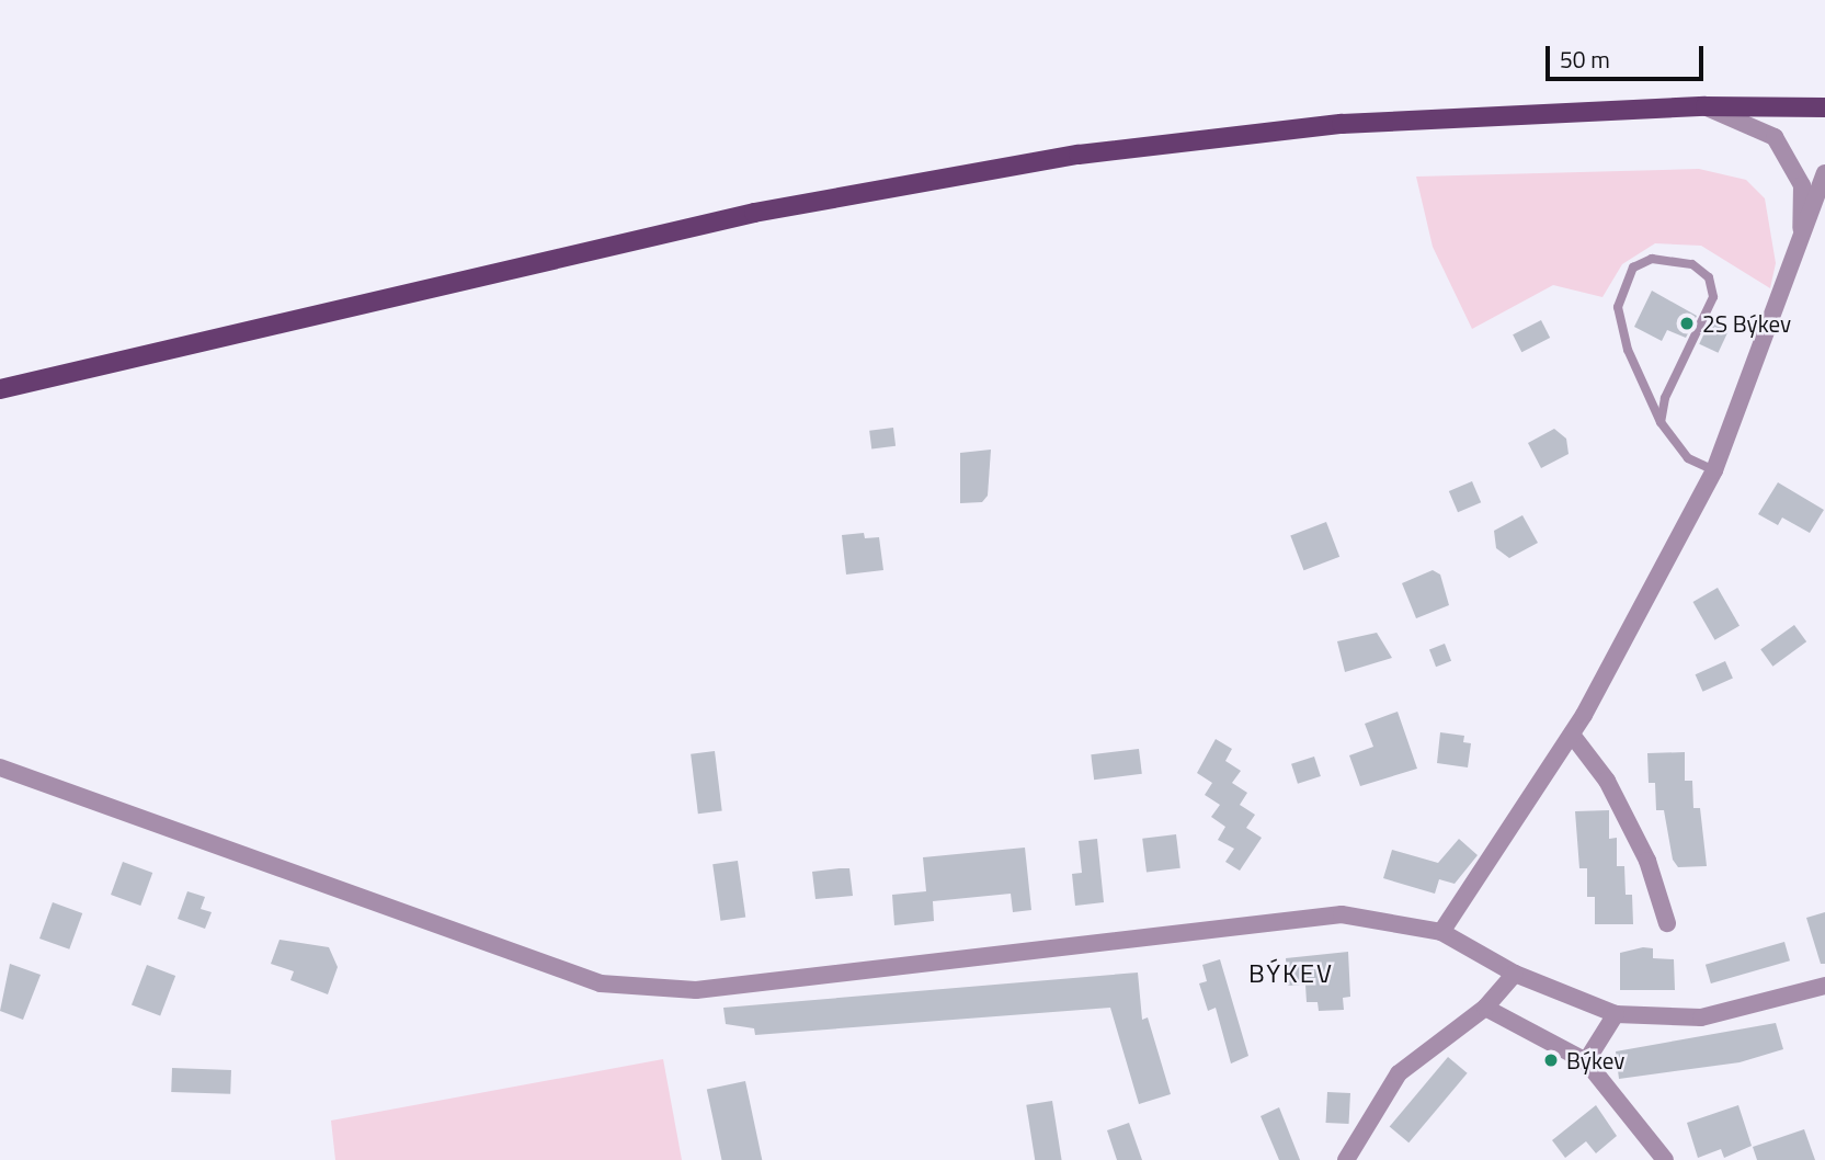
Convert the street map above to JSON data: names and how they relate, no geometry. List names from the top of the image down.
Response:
{
  "districts": ["BÝKEV"],
  "places": ["2S Býkev", "Býkev"],
  "scale_bar": "50 m"
}
